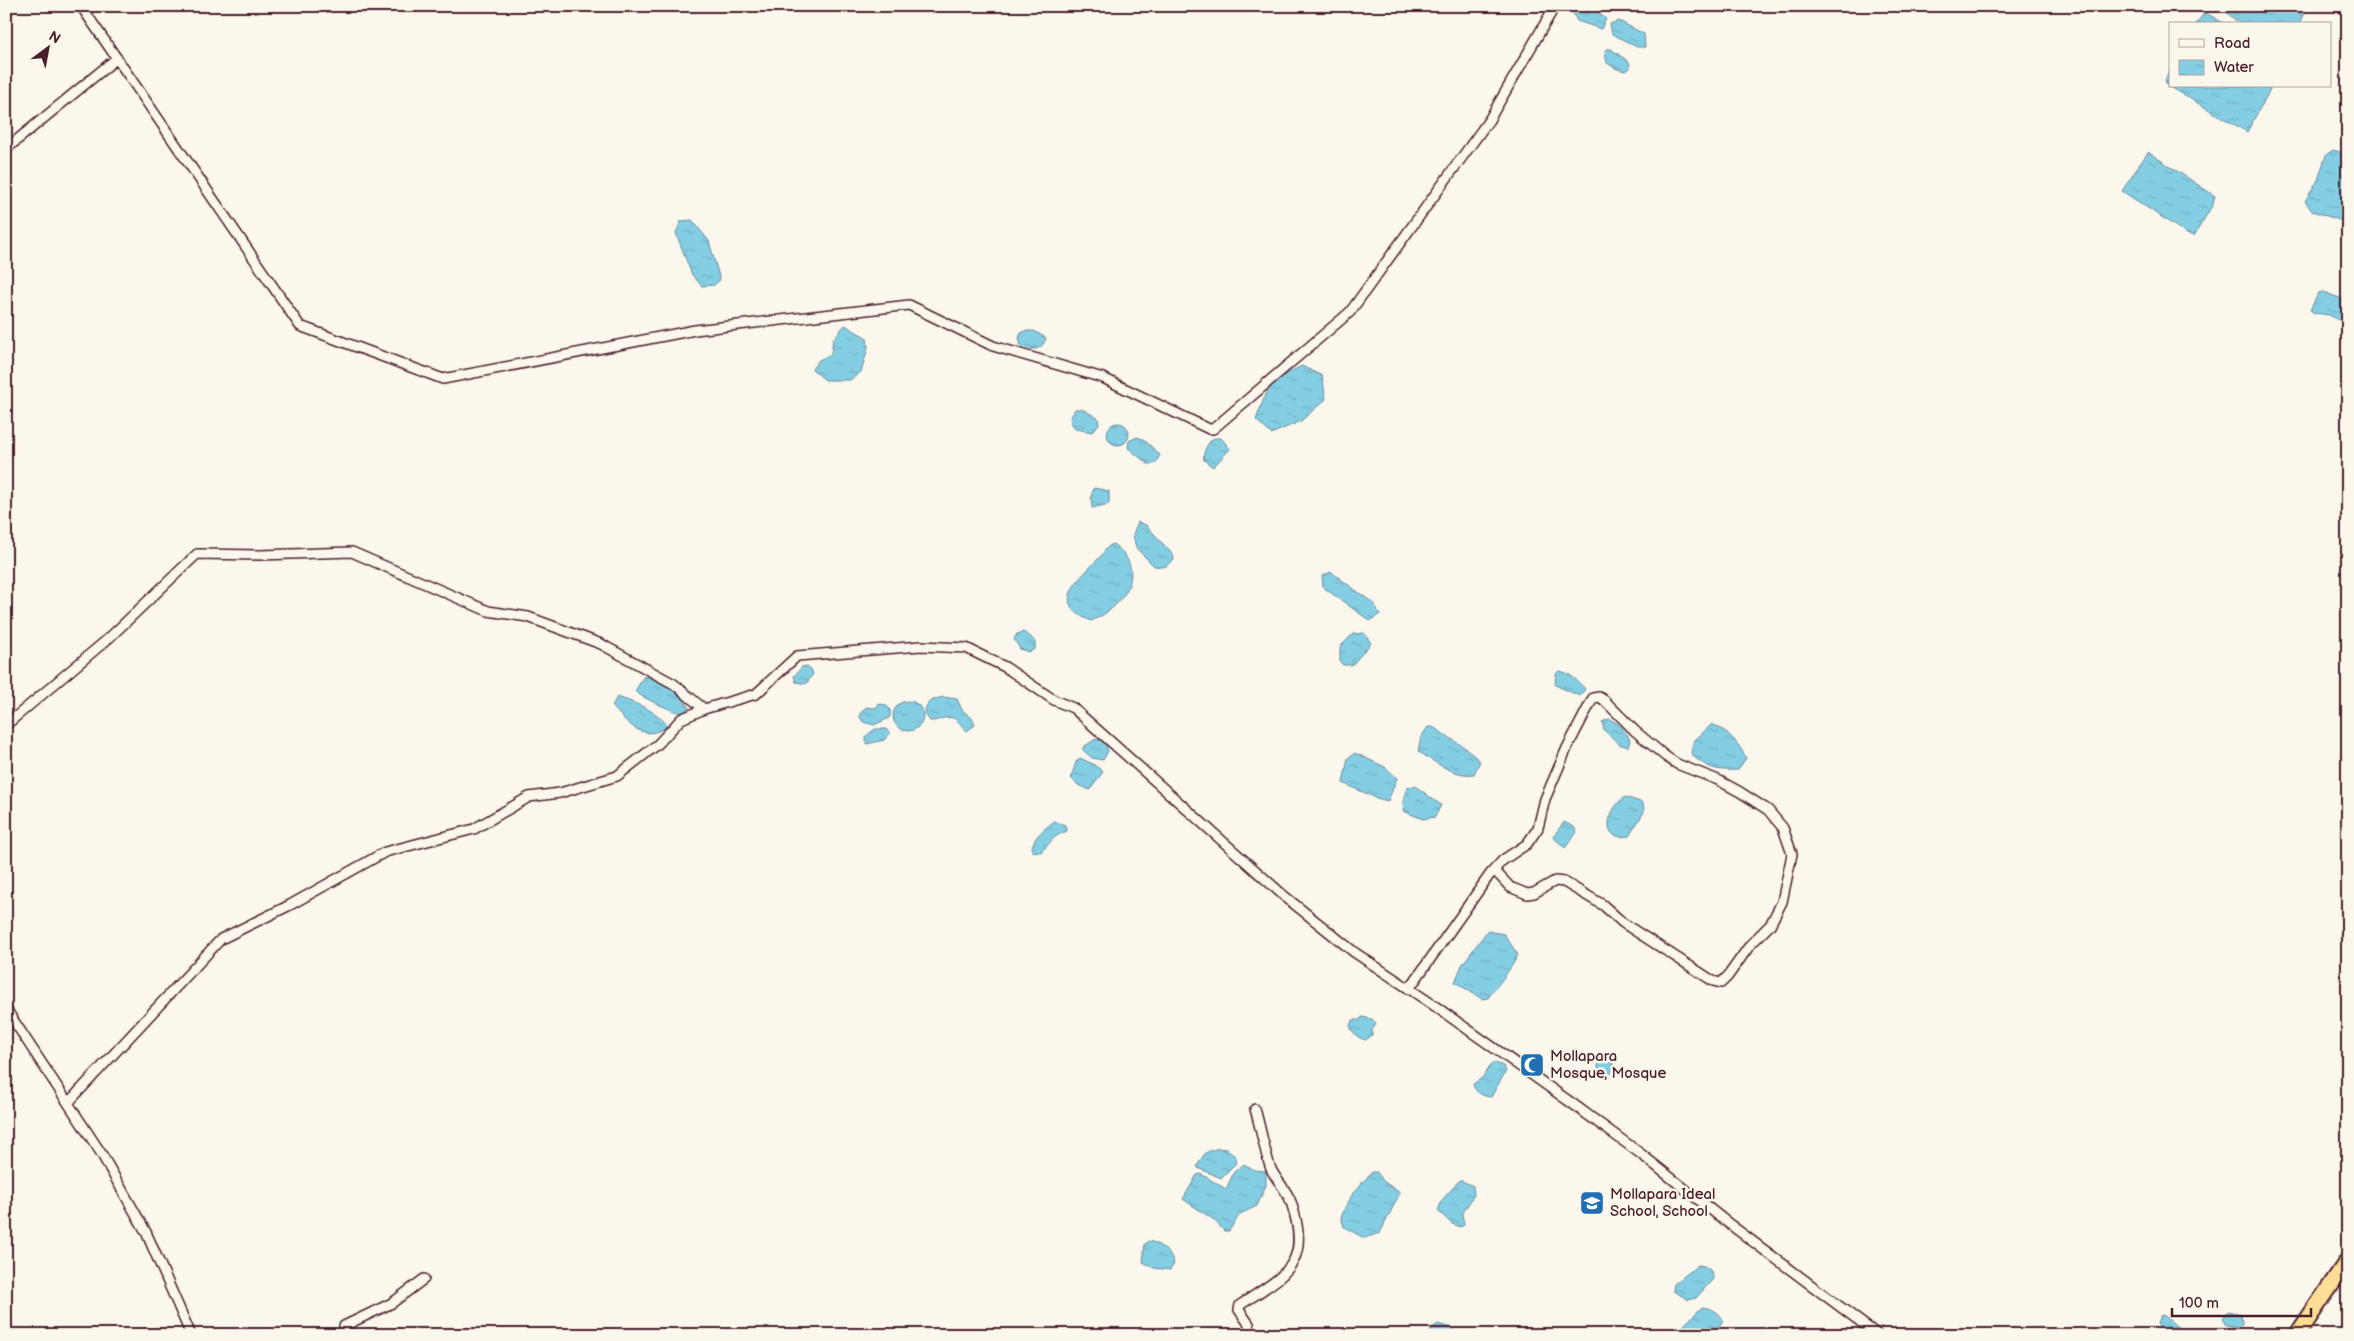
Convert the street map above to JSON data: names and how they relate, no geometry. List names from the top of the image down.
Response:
{
  "places": {
    "mosque": ["Mollapara Mosque, Mosque"],
    "school or university": ["Mollapara Ideal School, School"]
  },
  "legend": ["Road", "Water"],
  "scale_bar": "100 m",
  "north": "top right"
}
